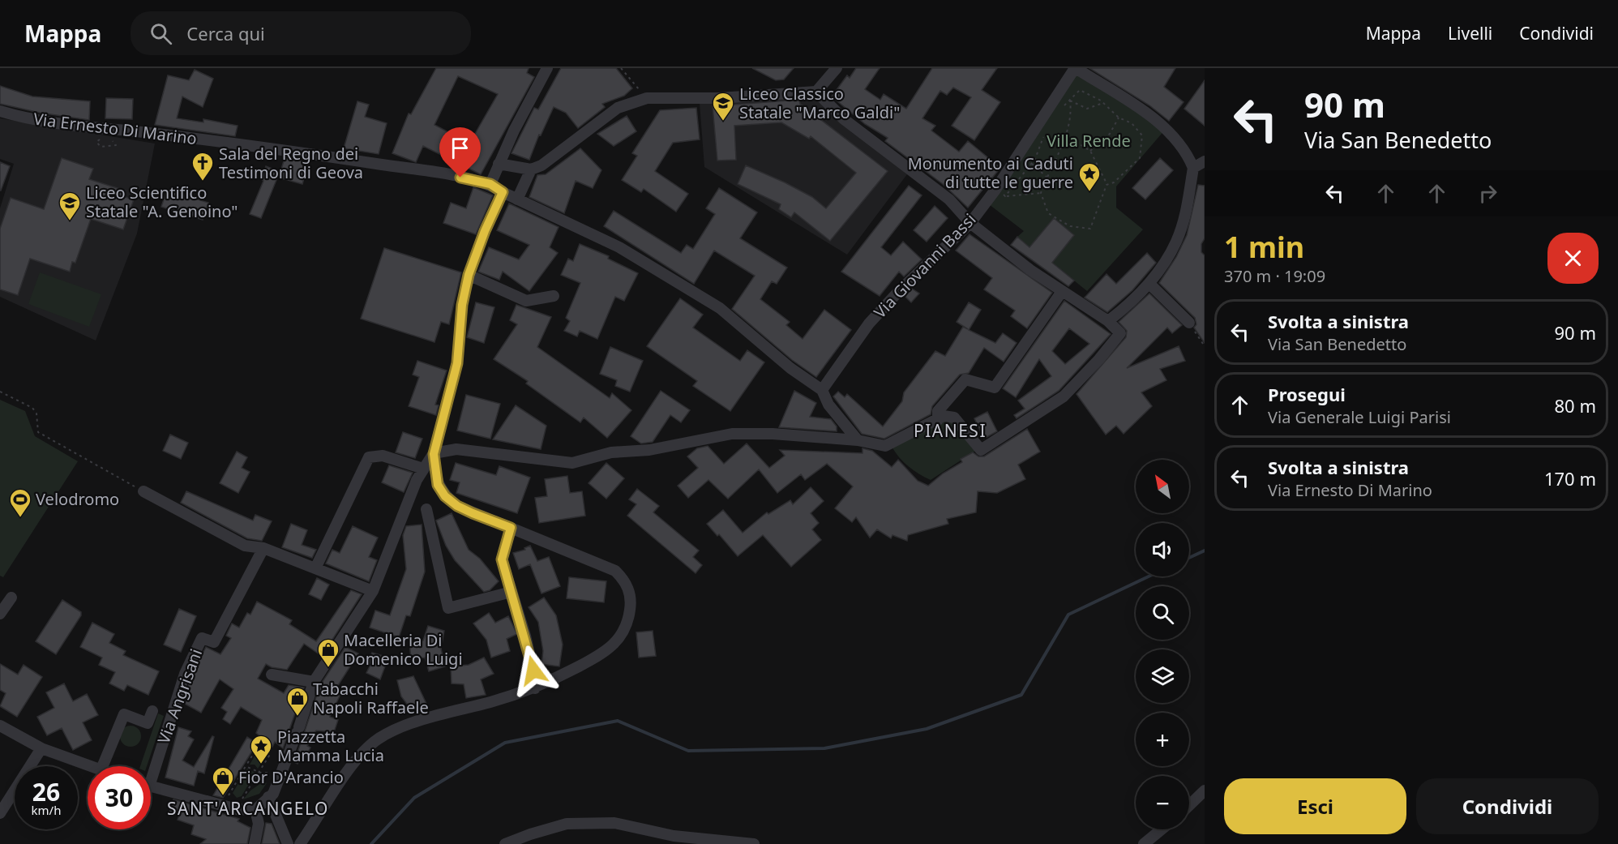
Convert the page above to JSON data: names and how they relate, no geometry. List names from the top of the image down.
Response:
{
  "streets": {
    "street": ["Via Ernesto Di Marino", "Via Giovanni Bassi", "Via Angrisani"]
  },
  "districts": ["PIANESI", "SANT'ARCANGELO"],
  "parks": ["Villa Rende"],
  "places": {
    "school or university": ["Liceo Classico Statale \"Marco Galdi\"", "Liceo Scientifico Statale \"A. Genoino\""],
    "church": ["Sala del Regno dei Testimoni di Geova"],
    "place": ["Monumento ai Caduti di tutte le guerre", "Piazzetta Mamma Lucia"],
    "sports": ["Velodromo"],
    "shop": ["Macelleria Di Domenico Luigi", "Tabacchi Napoli Raffaele", "Fior D'Arancio"]
  },
  "north": "top left",
  "page": {
    "header": "Mappa",
    "search": "Cerca qui",
    "nav": ["Mappa", "Livelli", "Condividi"],
    "turn": ["90 m", "Via San Benedetto"],
    "heading": ["1 min", "370 m · 19:09"],
    "list": [
      {
        "name": "Svolta a sinistra",
        "note": "Via San Benedetto",
        "value": "90 m"
      },
      {
        "name": "Prosegui",
        "note": "Via Generale Luigi Parisi",
        "value": "80 m"
      },
      {
        "name": "Svolta a sinistra",
        "note": "Via Ernesto Di Marino",
        "value": "170 m"
      }
    ],
    "map_buttons": ["+", "−"],
    "speed": "26 km/h",
    "limit": "30",
    "buttons": ["Esci", "Condividi"]
  }
}
